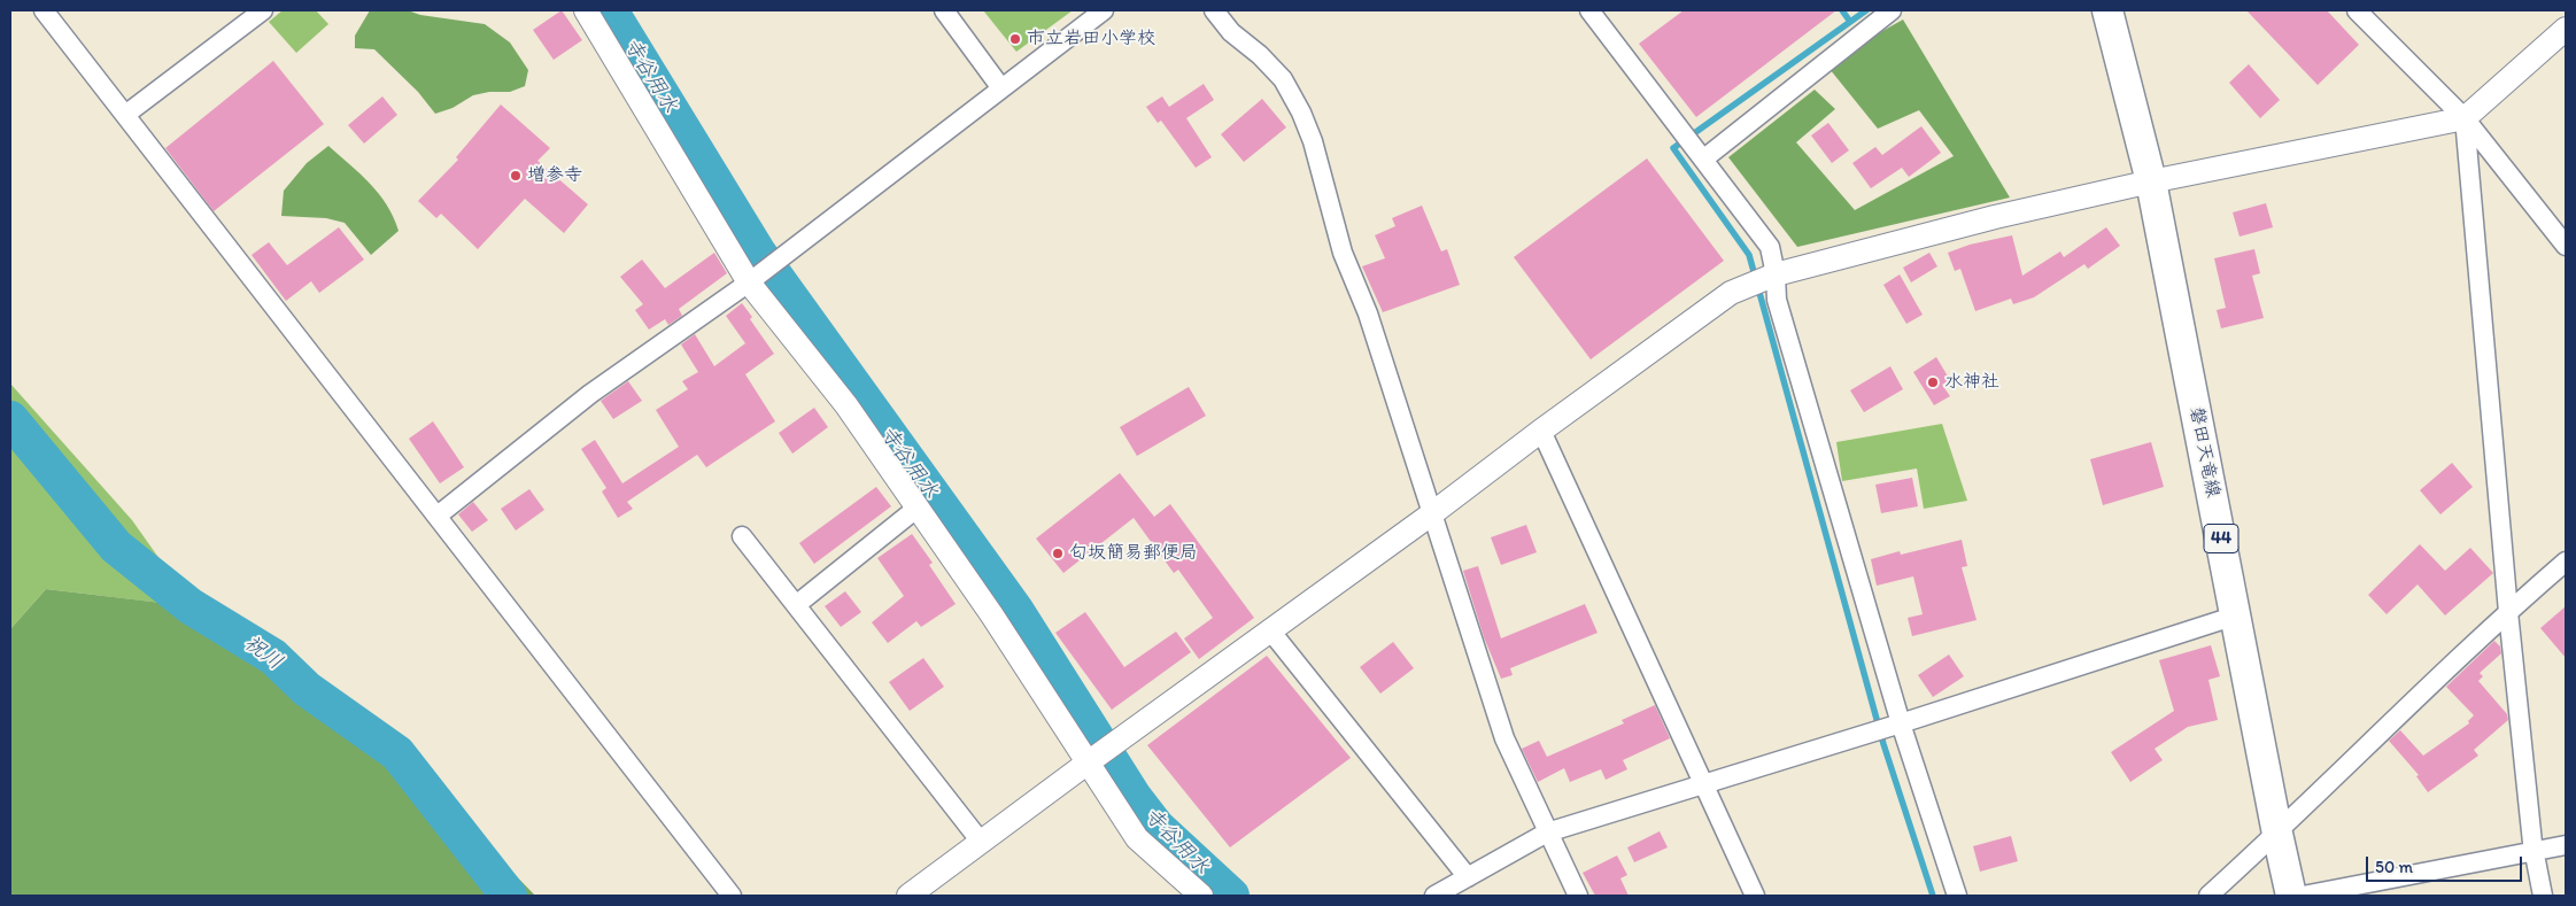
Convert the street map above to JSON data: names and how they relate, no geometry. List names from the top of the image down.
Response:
{
  "streets": {
    "main road": ["磐田天竜線", "44"]
  },
  "water": ["寺谷用水", "祝川"],
  "places": [
    "市立岩田小学校",
    "増参寺",
    "水神社",
    "匂坂簡易郵便局"
  ],
  "scale_bar": "50 m"
}
